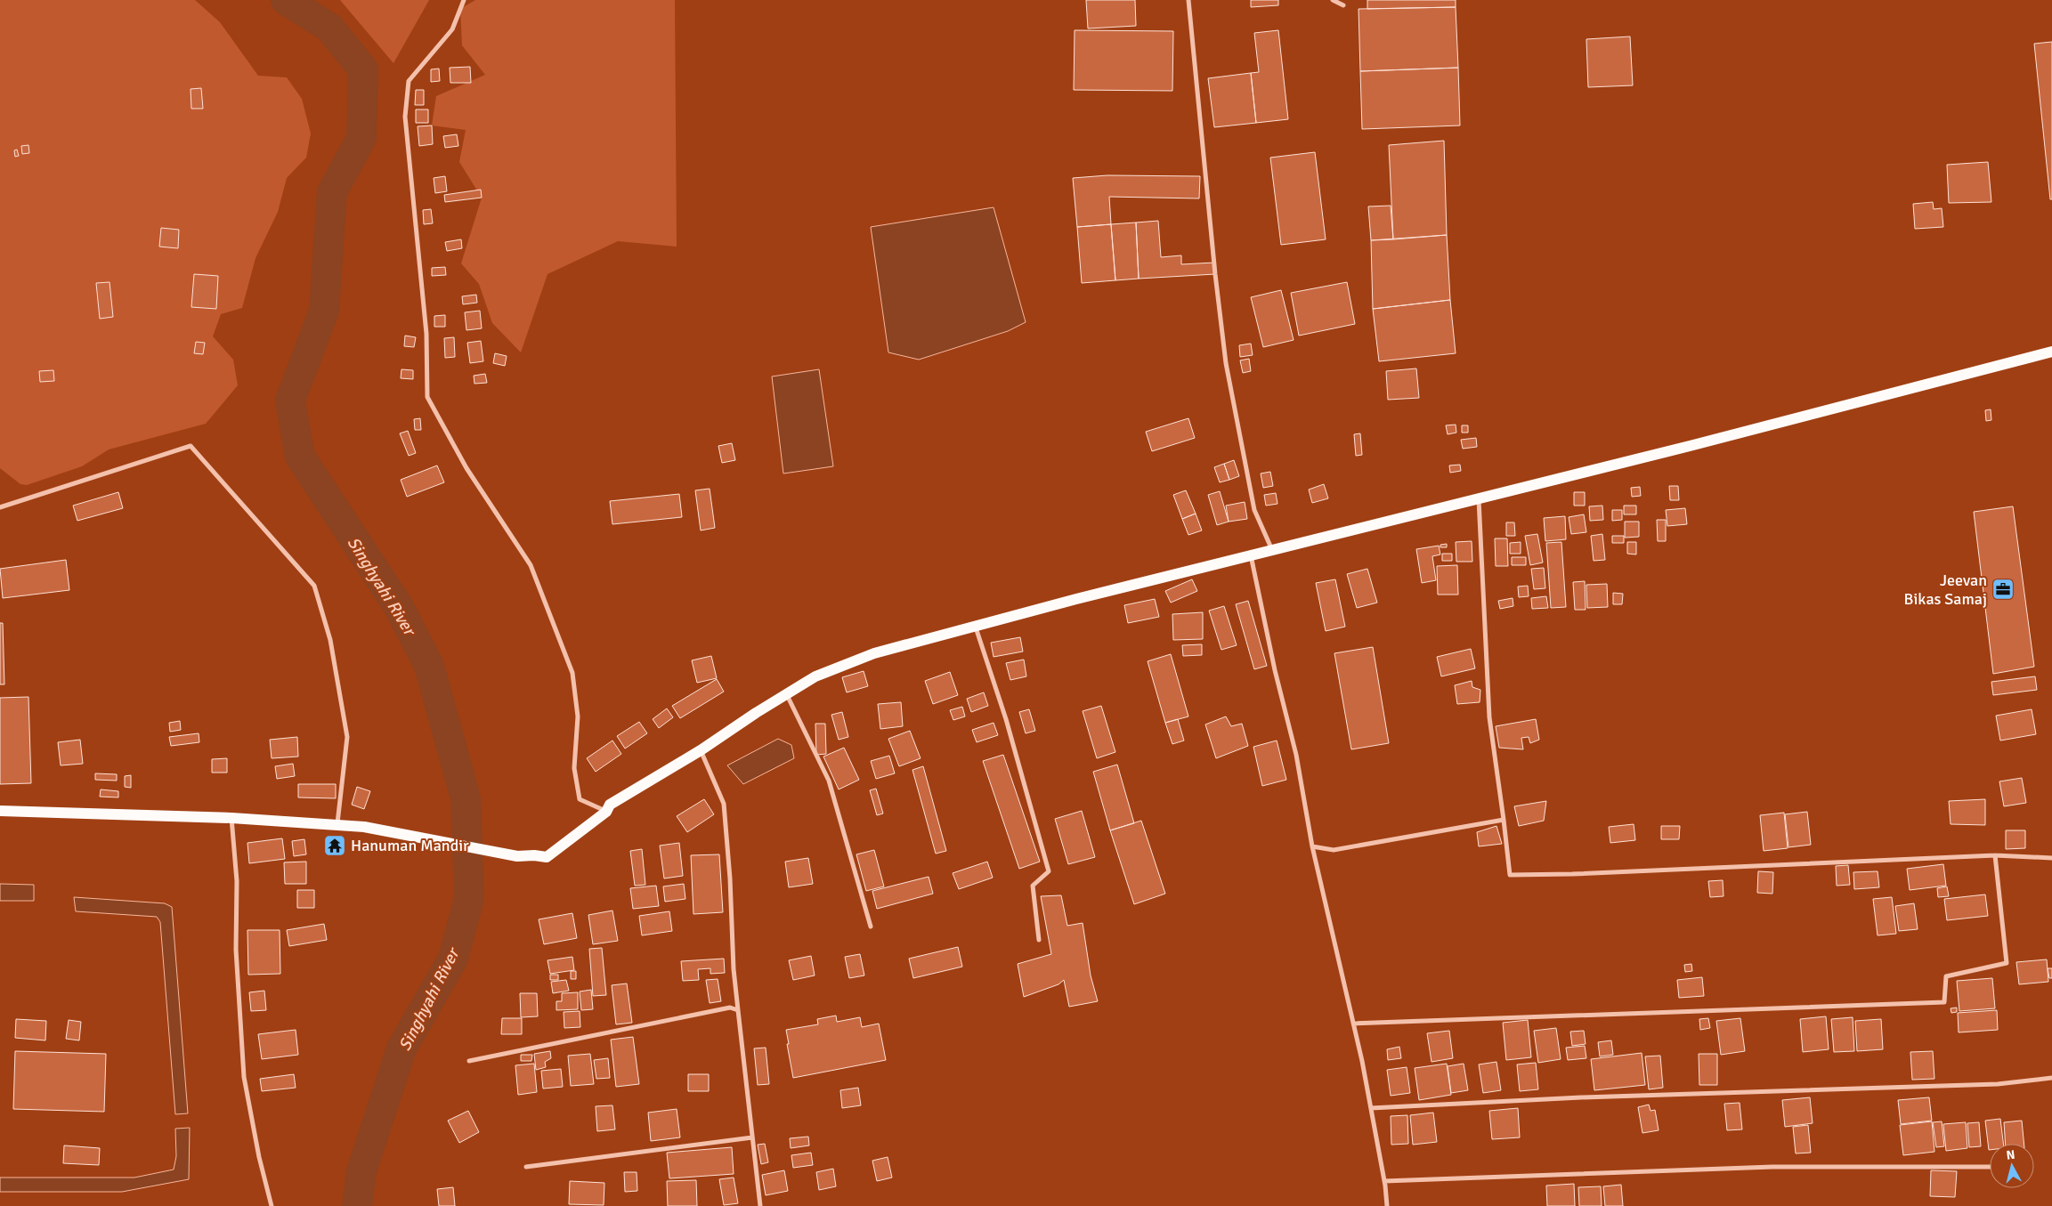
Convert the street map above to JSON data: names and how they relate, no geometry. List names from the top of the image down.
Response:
{
  "water": ["Singhyahi River"],
  "places": {
    "office": ["Jeevan Bikas Samaj"],
    "temple": ["Hanuman Mandir"]
  },
  "north": "top"
}
